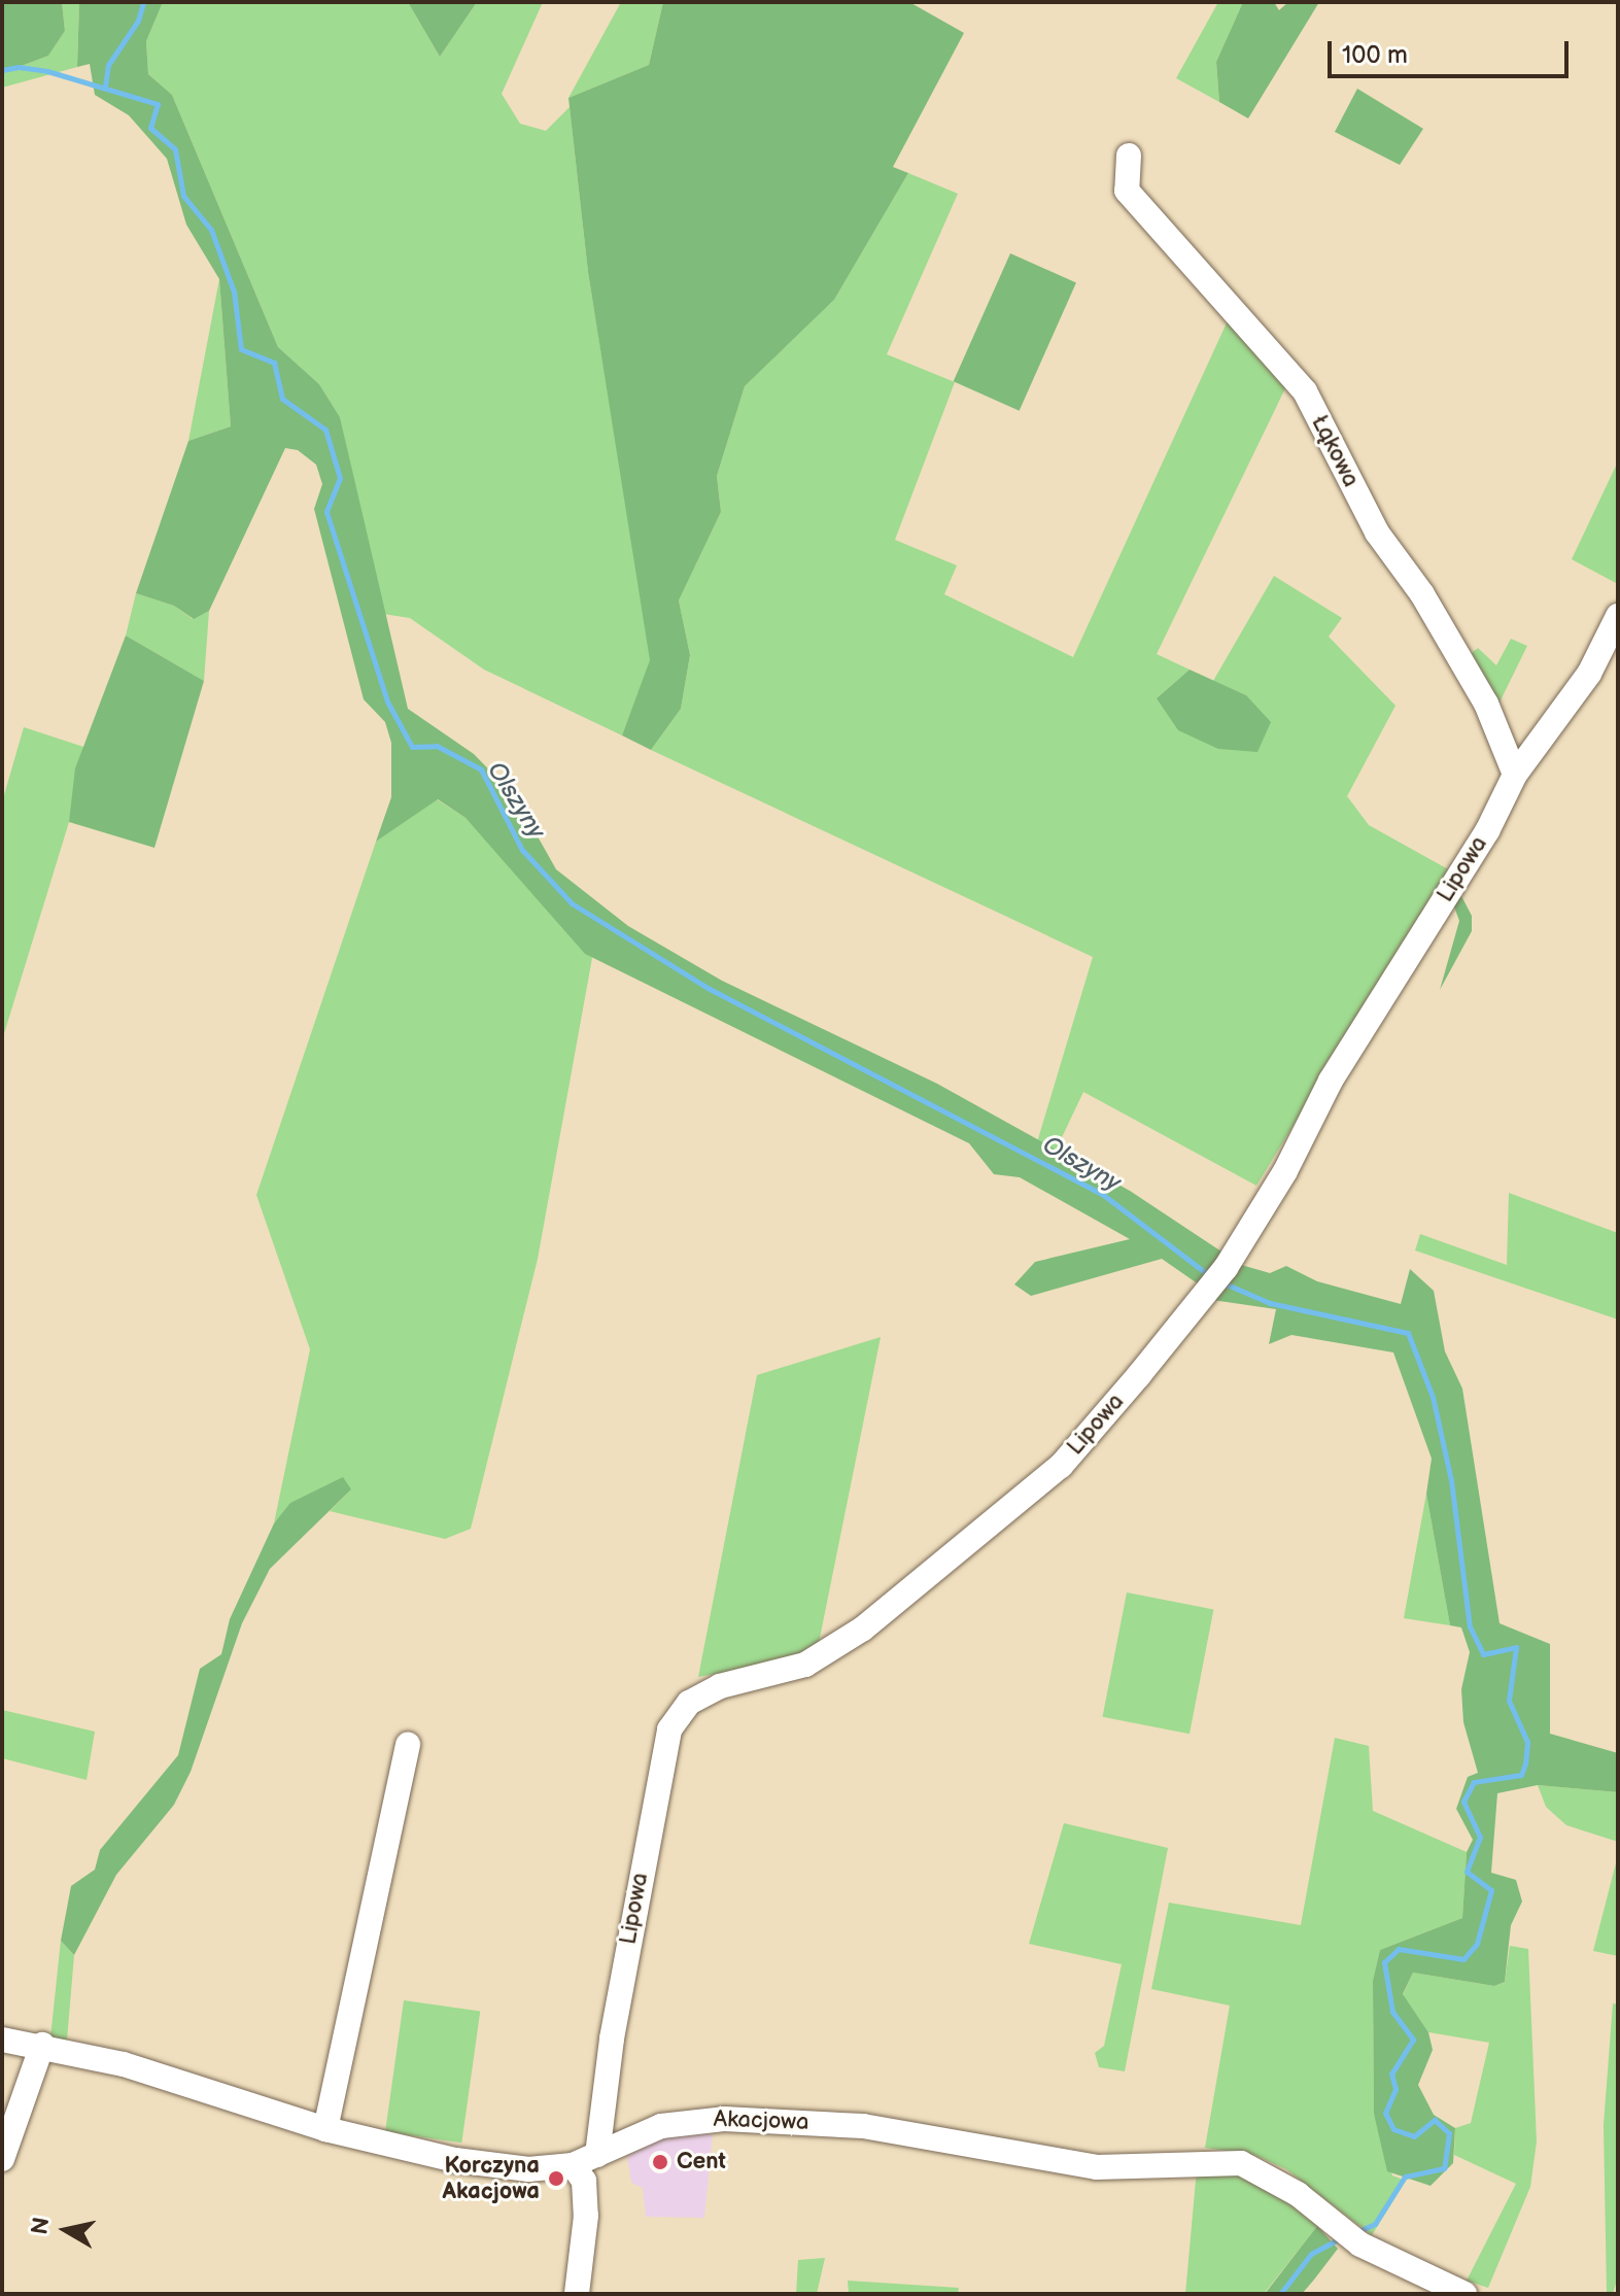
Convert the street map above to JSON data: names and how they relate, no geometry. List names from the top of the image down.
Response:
{
  "streets": {
    "street": ["Łąkowa", "Lipowa", "Akacjowa"]
  },
  "crossings": [
    ["Łąkowa", "Lipowa"],
    ["Lipowa", "Akacjowa"]
  ],
  "water": ["Olszyny"],
  "places": ["Cent", "Korczyna Akacjowa"],
  "scale_bar": "100 m",
  "north": "left"
}
